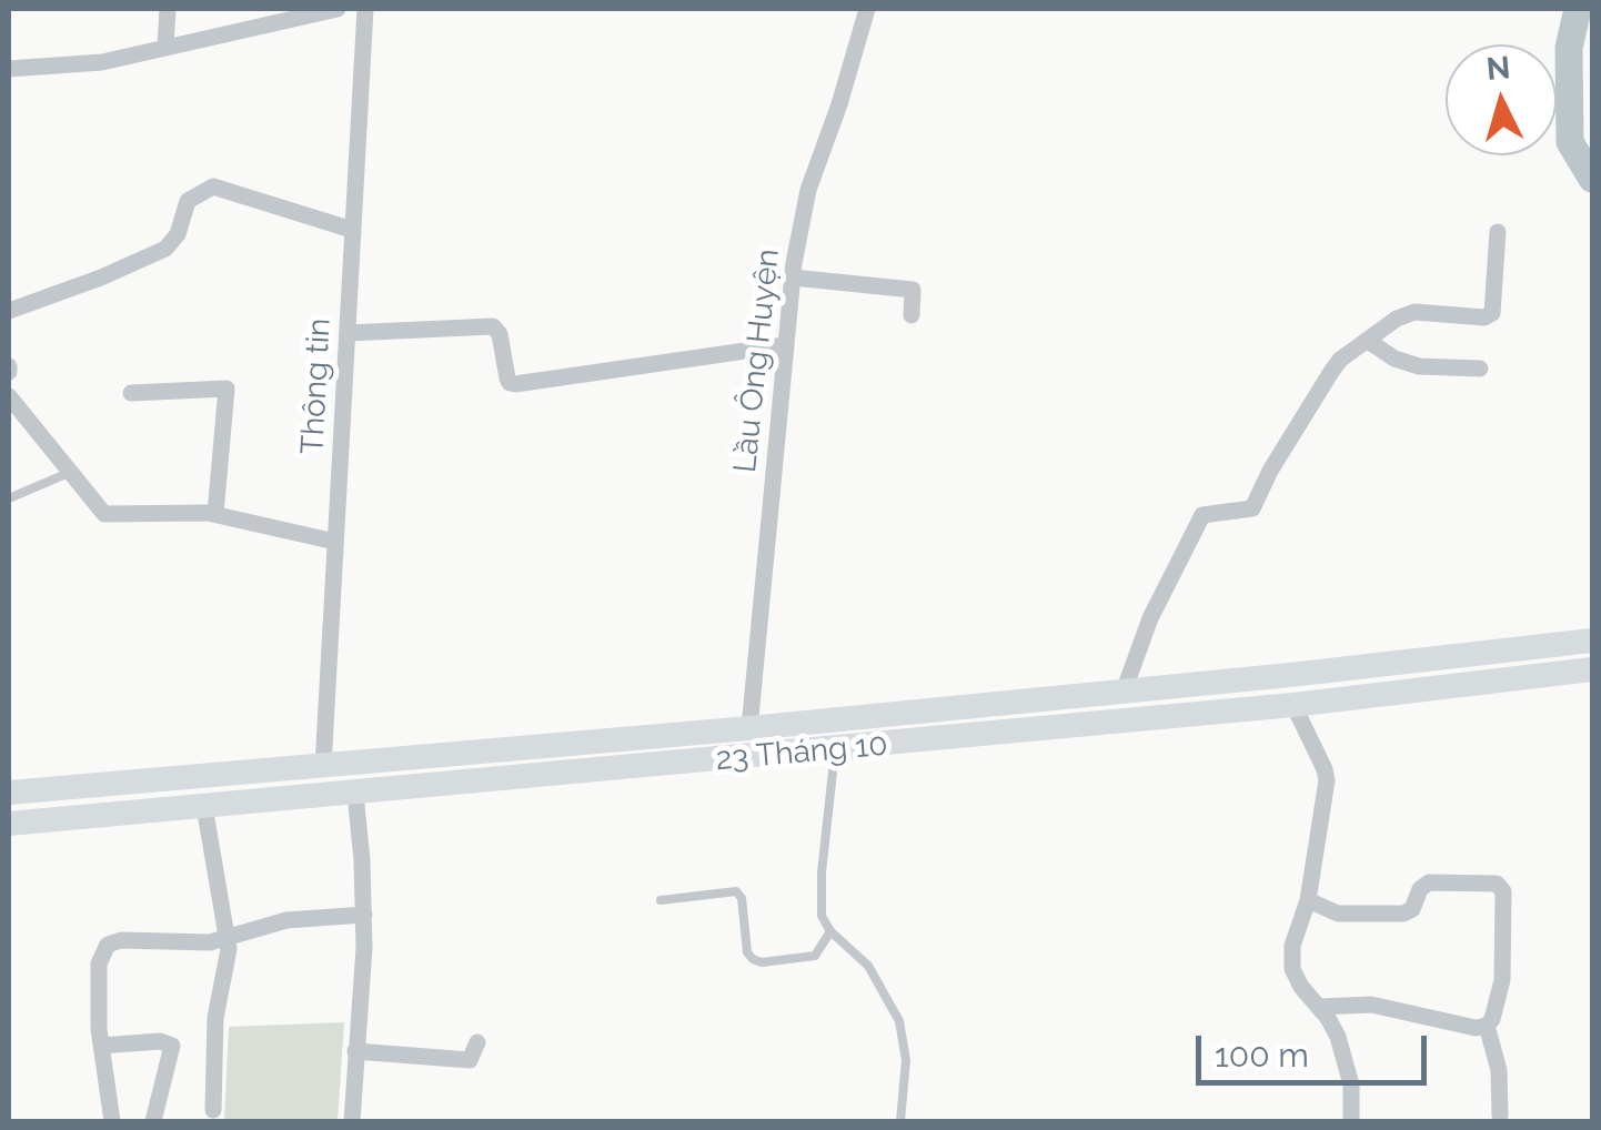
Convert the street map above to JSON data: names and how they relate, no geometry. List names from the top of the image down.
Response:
{
  "streets": {
    "main road": ["23 Tháng 10"],
    "street": ["Lầu Ông Huyện", "Thông tin"]
  },
  "crossings": [
    ["Lầu Ông Huyện", "23 Tháng 10"],
    ["Thông tin", "23 Tháng 10"]
  ],
  "scale_bar": "100 m",
  "north": "top"
}
